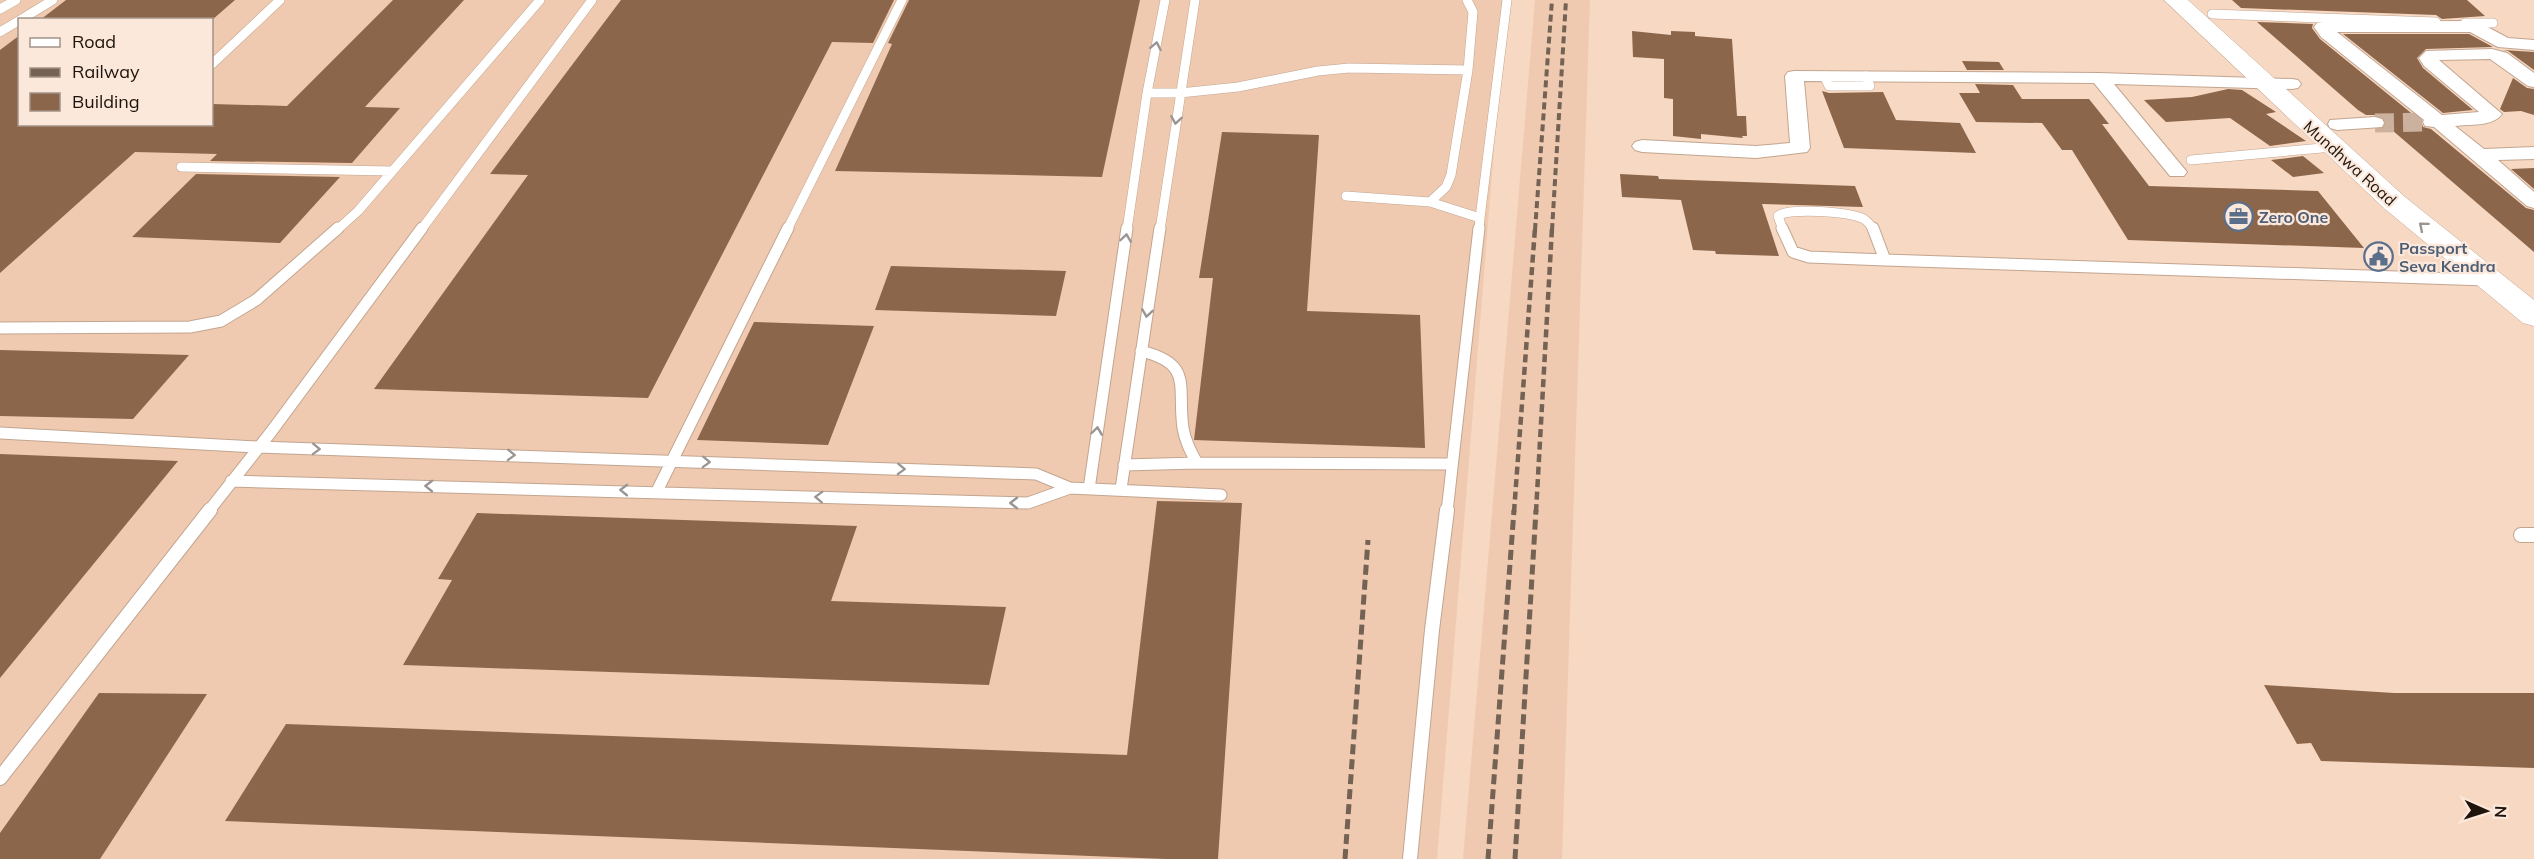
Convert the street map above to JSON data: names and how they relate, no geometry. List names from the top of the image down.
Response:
{
  "streets": {
    "main road": ["Mundhwa Road"]
  },
  "places": {
    "office": ["Zero One"],
    "public building": ["Passport Seva Kendra"]
  },
  "legend": ["Road", "Railway", "Building"],
  "north": "right"
}
